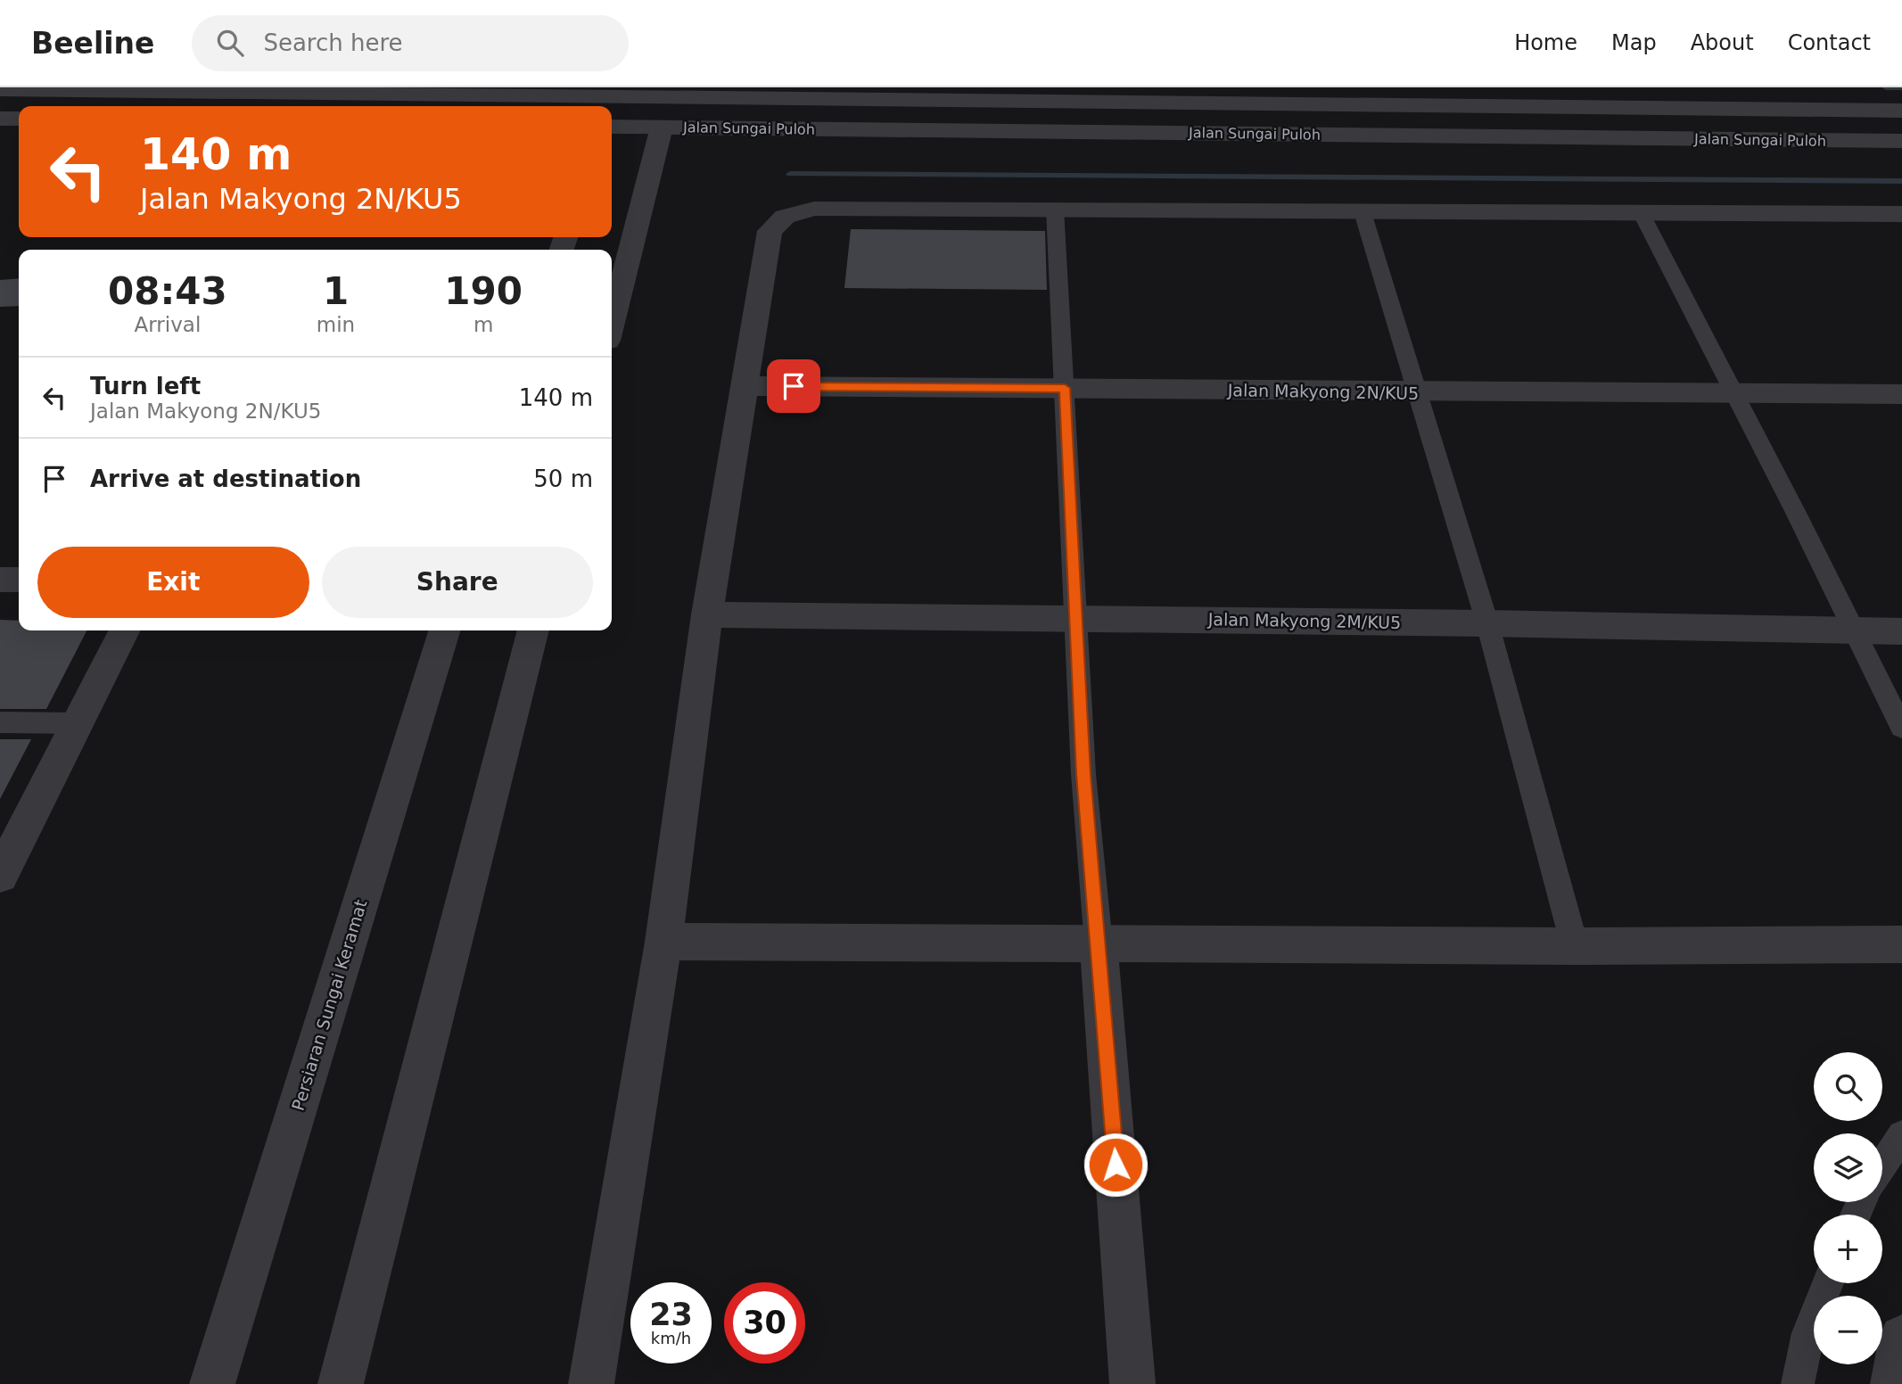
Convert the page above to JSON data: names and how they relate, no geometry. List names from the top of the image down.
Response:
{
  "streets": {
    "street": [
      "Jalan Sungai Puloh",
      "Jalan Makyong 2N/KU5",
      "Jalan Makyong 2M/KU5",
      "Persiaran Sungai Keramat"
    ]
  },
  "page": {
    "header": "Beeline",
    "search": "Search here",
    "nav": [
      "Home",
      "Map",
      "About",
      "Contact"
    ],
    "turn": ["140 m", "Jalan Makyong 2N/KU5"],
    "eta": [
      "08:43",
      "Arrival",
      "1",
      "min",
      "190",
      "m"
    ],
    "list": [
      {
        "name": "Turn left",
        "note": "Jalan Makyong 2N/KU5",
        "value": "140 m"
      },
      {
        "name": "Arrive at destination",
        "value": "50 m"
      }
    ],
    "buttons": ["Exit", "Share"],
    "map_buttons": ["+", "−"],
    "speed": "23 km/h",
    "limit": "30"
  }
}
